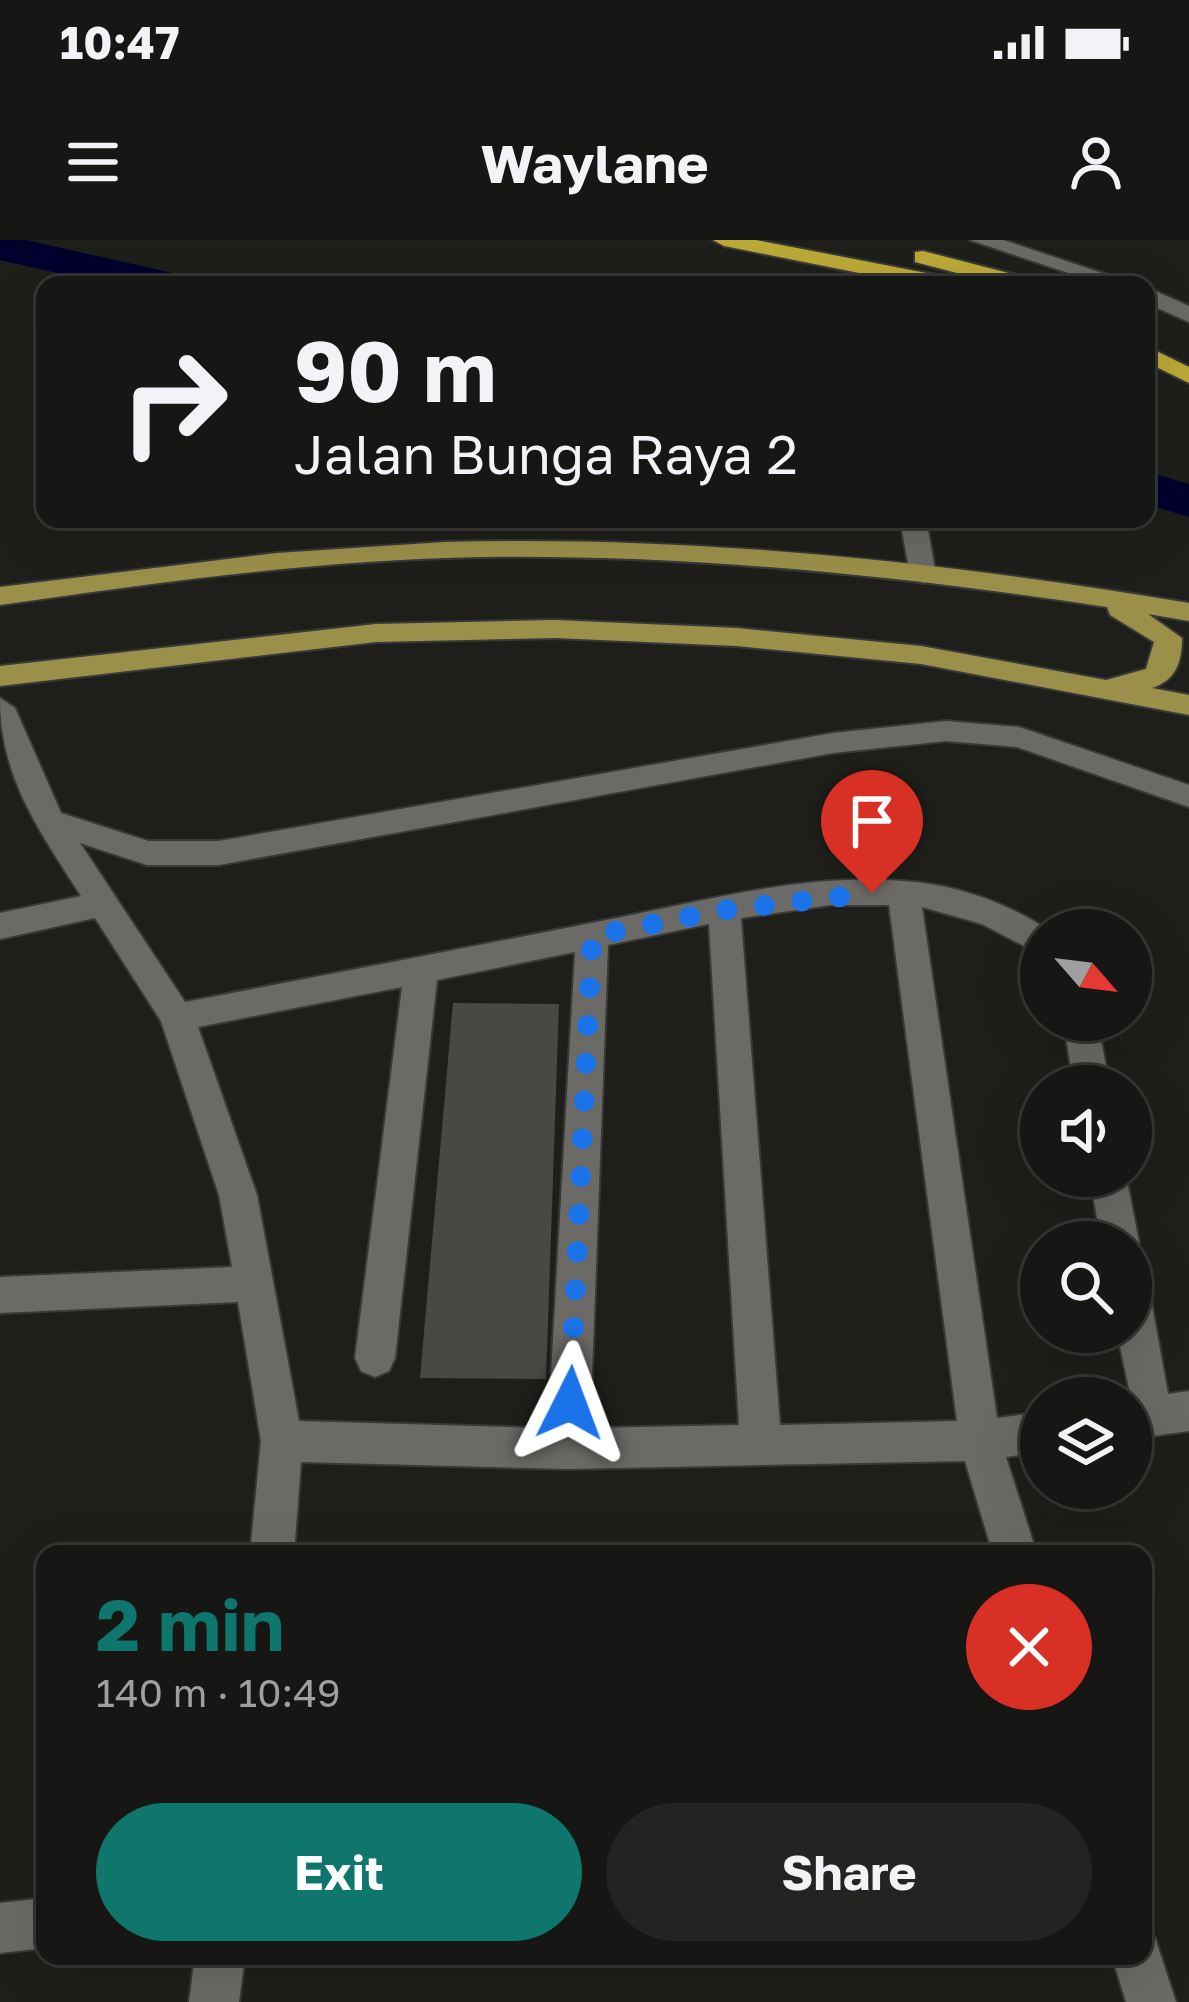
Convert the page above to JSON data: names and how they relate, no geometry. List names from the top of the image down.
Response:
{
  "north": "bottom right",
  "page": {
    "status": "10:47",
    "header": "Waylane",
    "turn": ["90 m", "Jalan Bunga Raya 2"],
    "heading": ["2 min", "140 m · 10:49"],
    "buttons": ["Exit", "Share"]
  }
}
